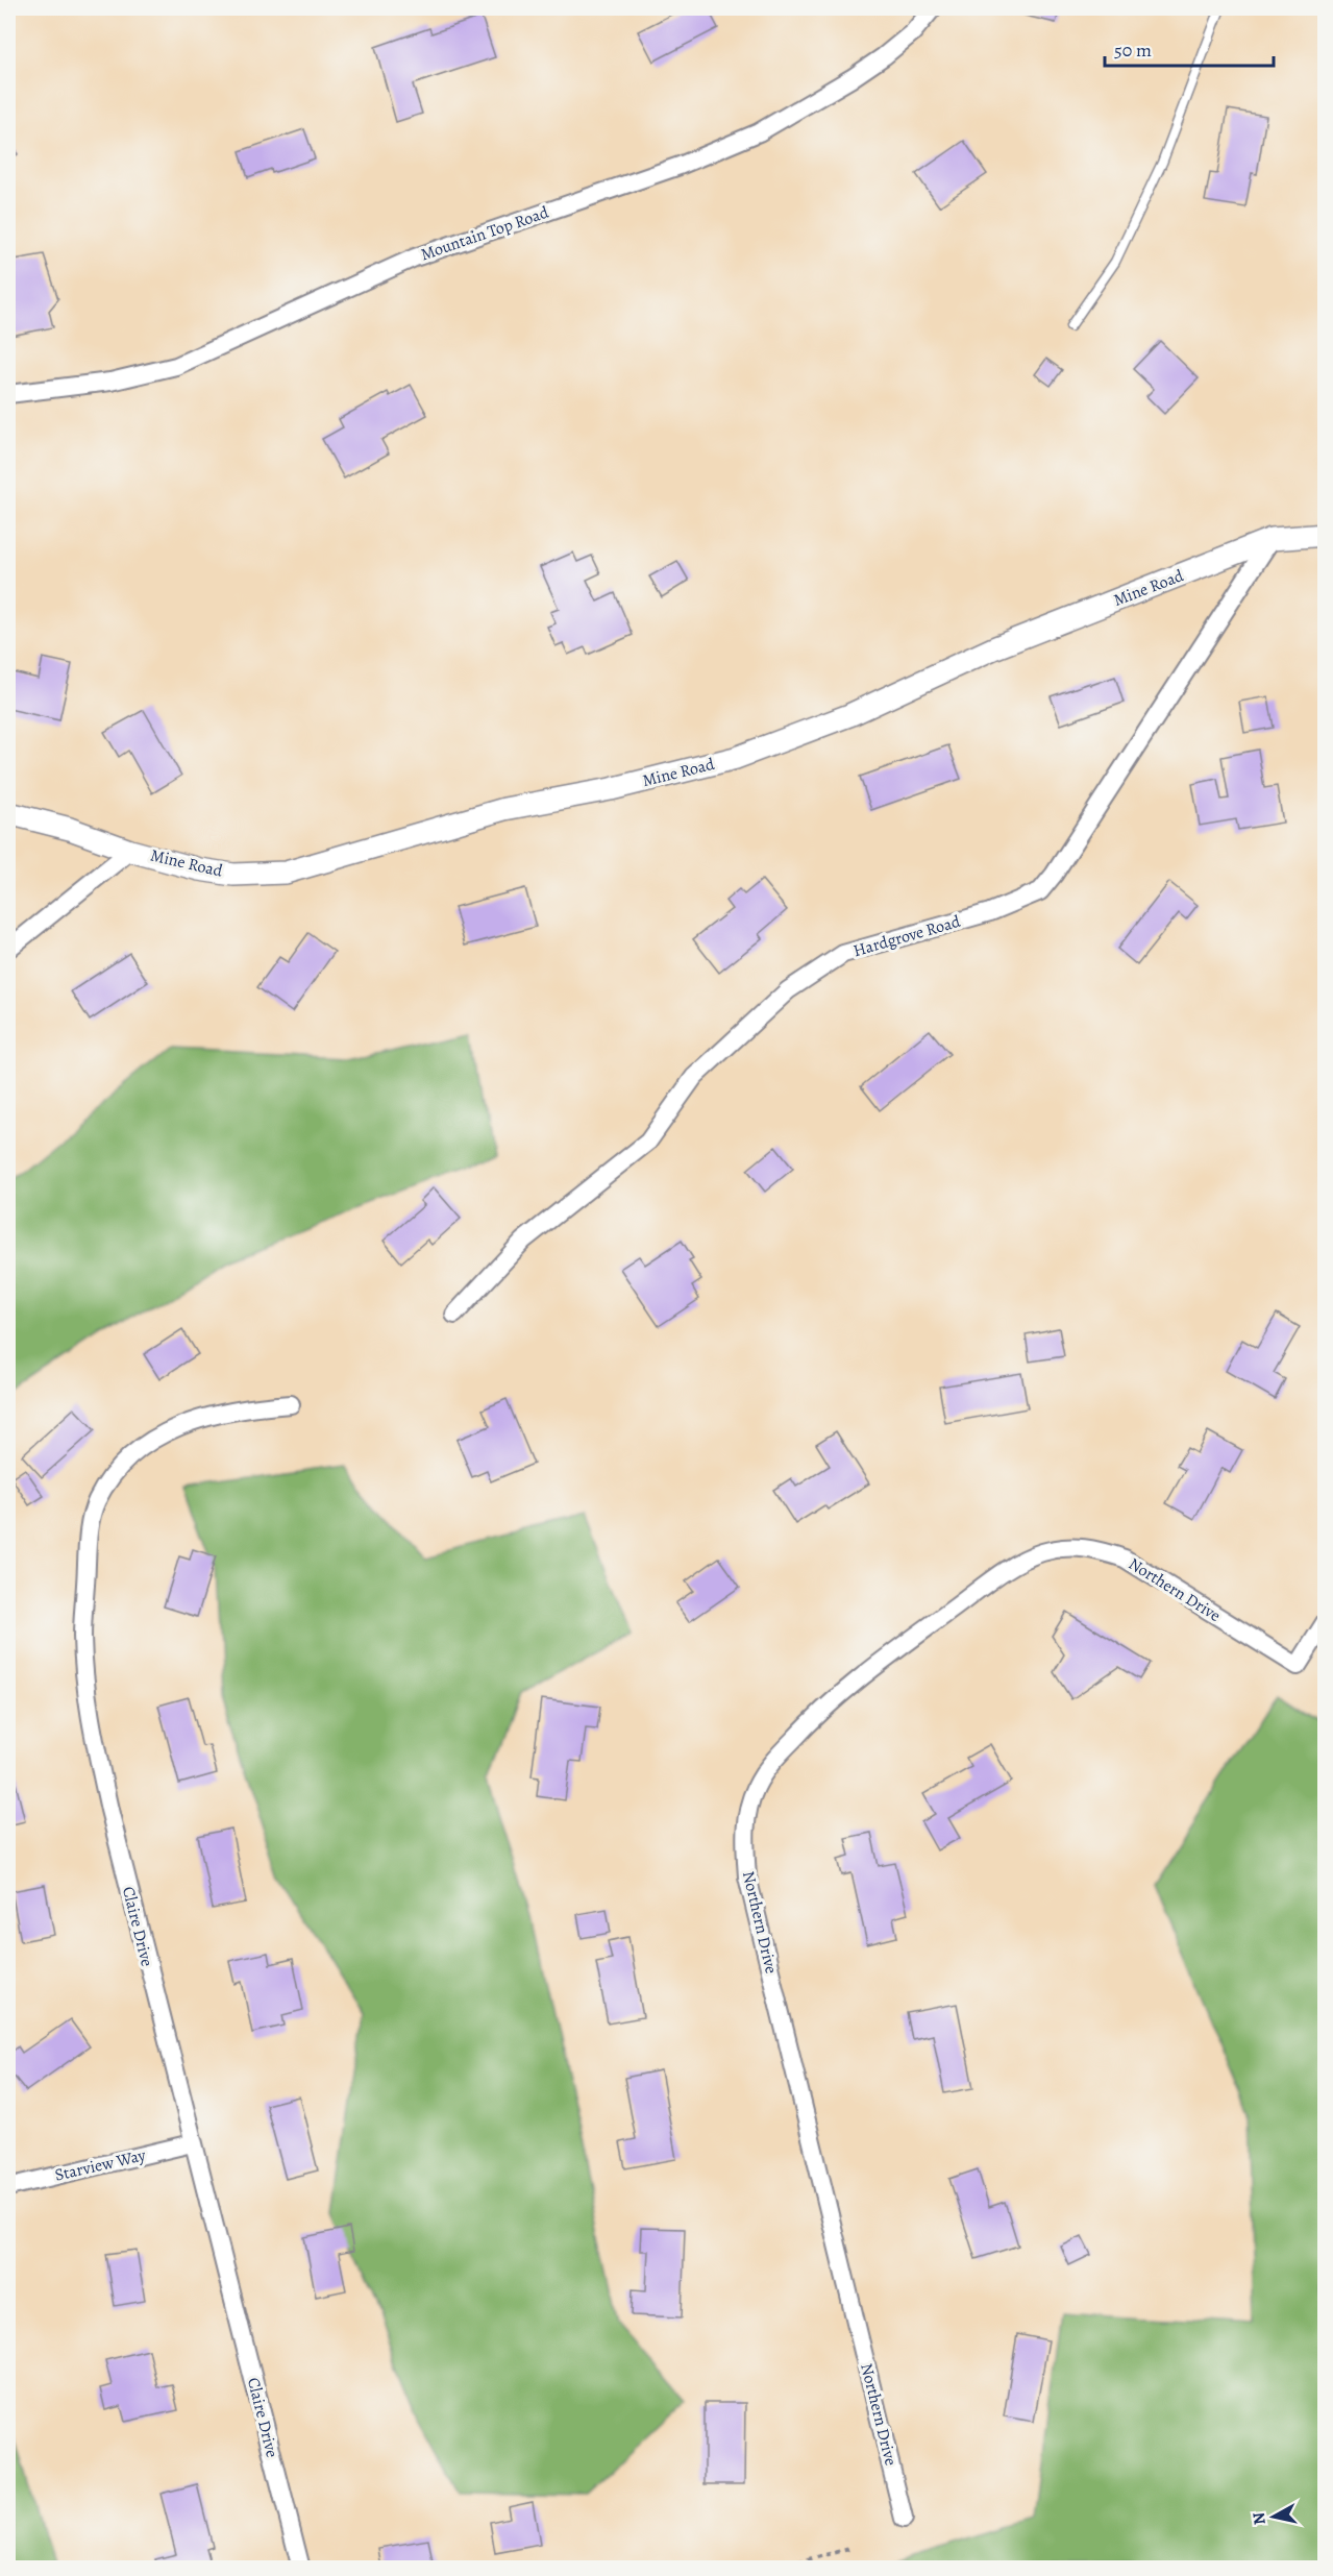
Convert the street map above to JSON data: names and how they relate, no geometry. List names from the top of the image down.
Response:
{
  "streets": {
    "street": [
      "Mountain Top Road",
      "Mine Road",
      "Hardgrove Road",
      "Northern Drive",
      "Claire Drive",
      "Starview Way"
    ]
  },
  "crossings": [
    ["Mine Road", "Hardgrove Road"],
    ["Claire Drive", "Starview Way"]
  ],
  "scale_bar": "50 m",
  "north": "left"
}
